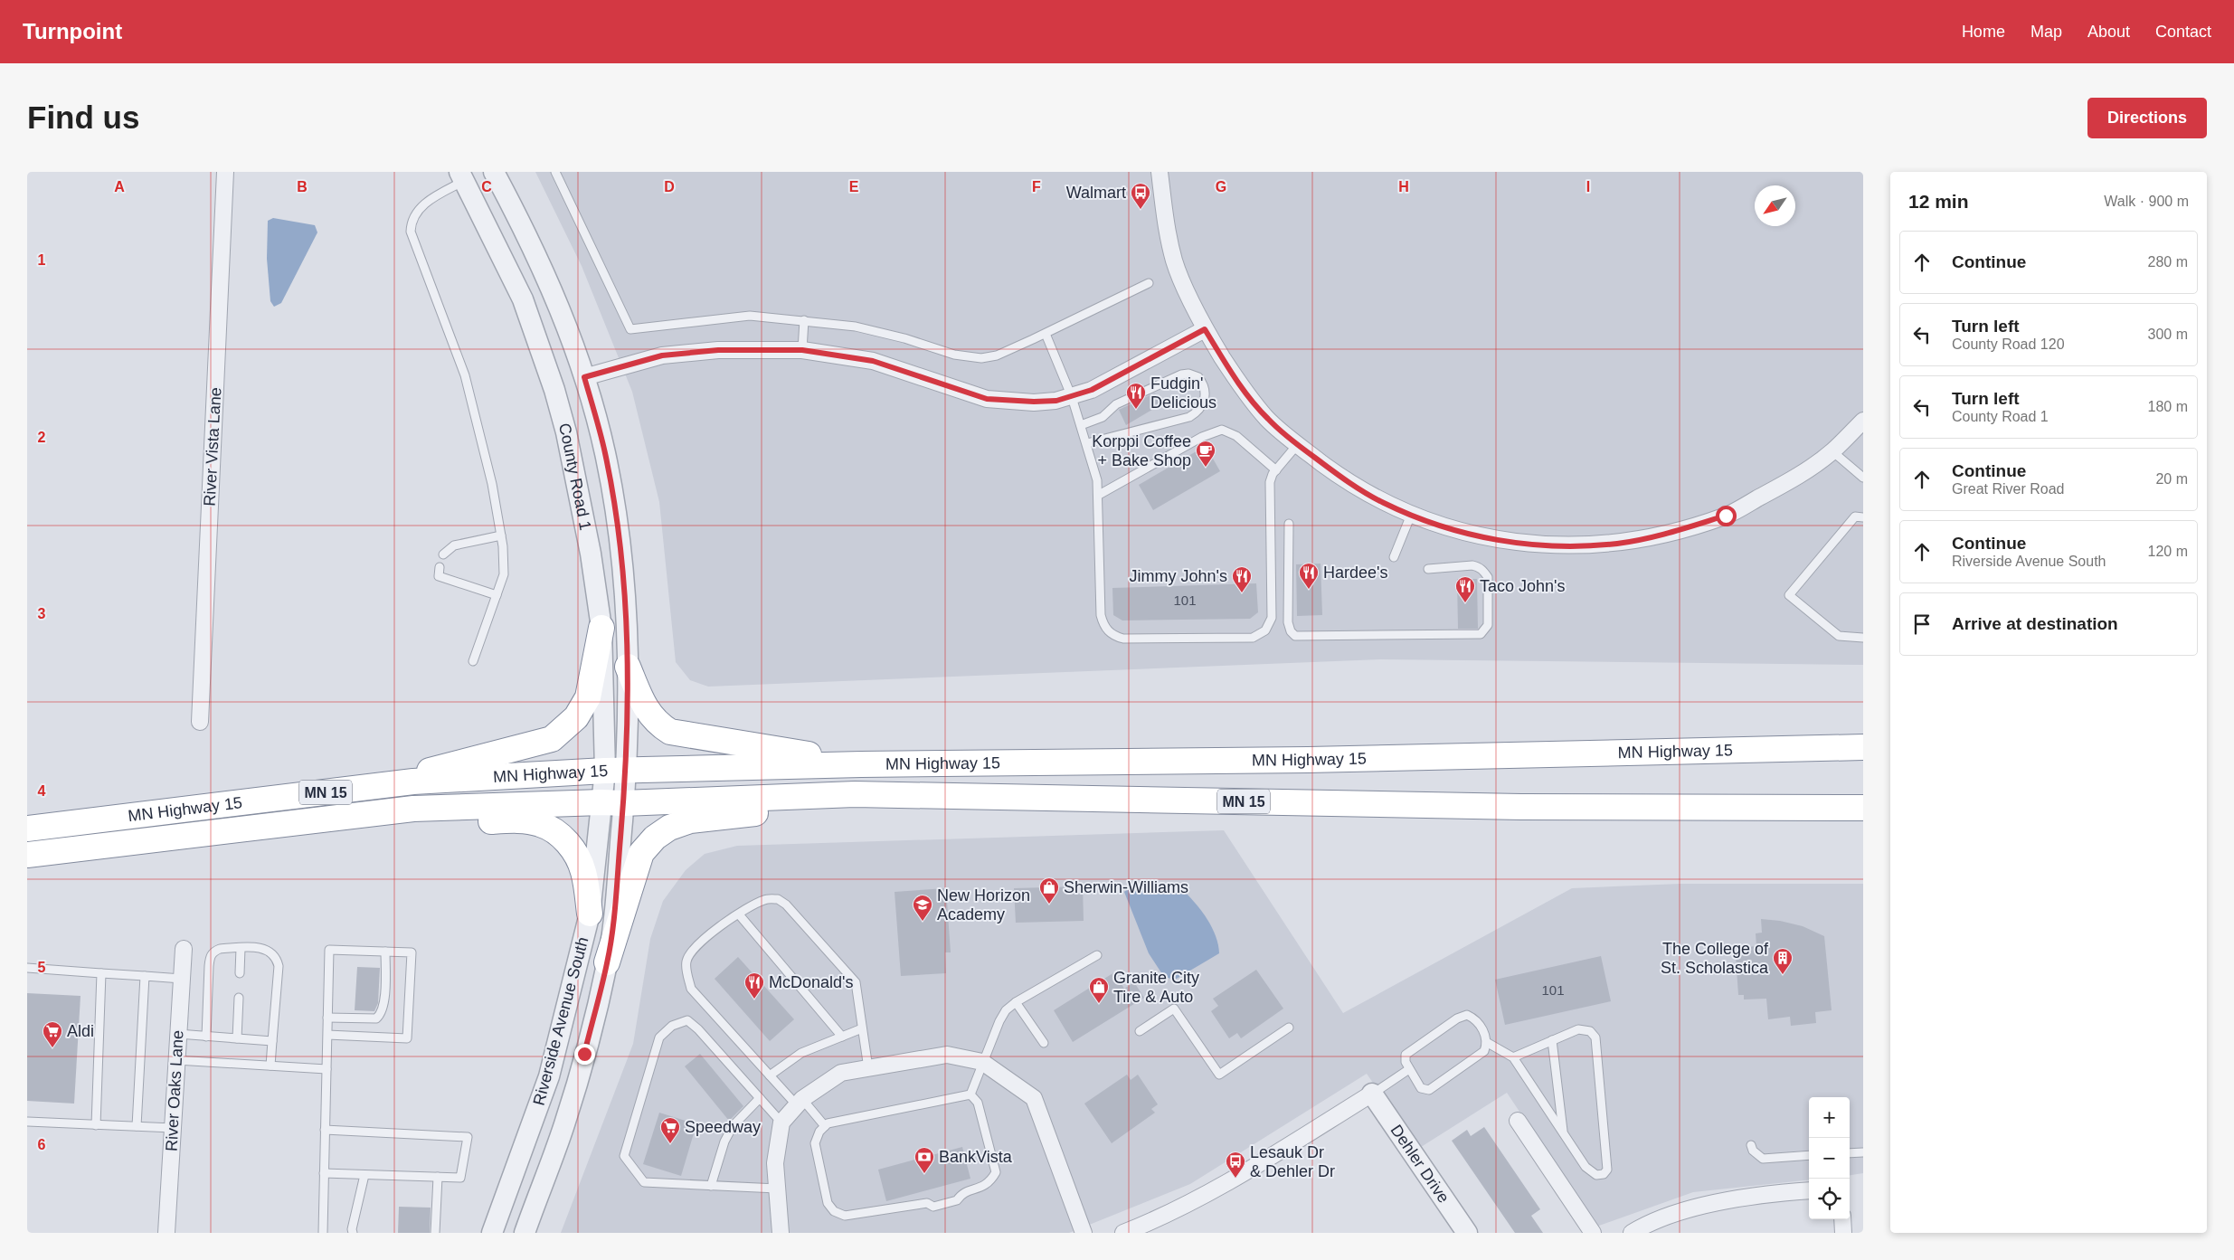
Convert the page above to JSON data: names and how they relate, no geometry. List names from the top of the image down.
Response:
{
  "streets": {
    "highway": ["MN Highway 15", "MN 15"],
    "street": [
      "River Vista Lane",
      "County Road 1",
      "Riverside Avenue South",
      "River Oaks Lane",
      "Dehler Drive"
    ]
  },
  "crossings": [
    ["County Road 1", "MN Highway 15"],
    ["County Road 1", "Riverside Avenue South"],
    ["MN Highway 15", "Riverside Avenue South"]
  ],
  "places": {
    "bus stop": ["Walmart", "Lesauk Dr & Dehler Dr"],
    "restaurant": [
      "Fudgin' Delicious",
      "Hardee's",
      "Jimmy John's",
      "Taco John's",
      "McDonald's"
    ],
    "cafe": ["Korppi Coffee + Bake Shop"],
    "shop": ["Sherwin-Williams", "Granite City Tire & Auto"],
    "school or university": ["New Horizon Academy"],
    "building": ["The College of St. Scholastica"],
    "supermarket": ["Aldi", "Speedway"],
    "bank": ["BankVista"]
  },
  "house_numbers": ["101", "101"],
  "north": "bottom left",
  "page": {
    "header": "Turnpoint",
    "nav": [
      "Home",
      "Map",
      "About",
      "Contact"
    ],
    "buttons": "Directions",
    "title": "Find us",
    "heading": ["12 min", "Walk · 900 m"],
    "list": [
      ["Continue", "280 m"],
      ["Turn left", "County Road 120", "300 m"],
      ["Turn left", "County Road 1", "180 m"],
      ["Continue", "Great River Road", "20 m"],
      ["Continue", "Riverside Avenue South", "120 m"],
      "Arrive at destination"
    ],
    "map_buttons": ["+", "−"]
  },
  "grid": {
    "columns": [
      "A",
      "B",
      "C",
      "D",
      "E",
      "F",
      "G",
      "H",
      "I"
    ],
    "rows": [
      "1",
      "2",
      "3",
      "4",
      "5",
      "6"
    ]
  }
}
